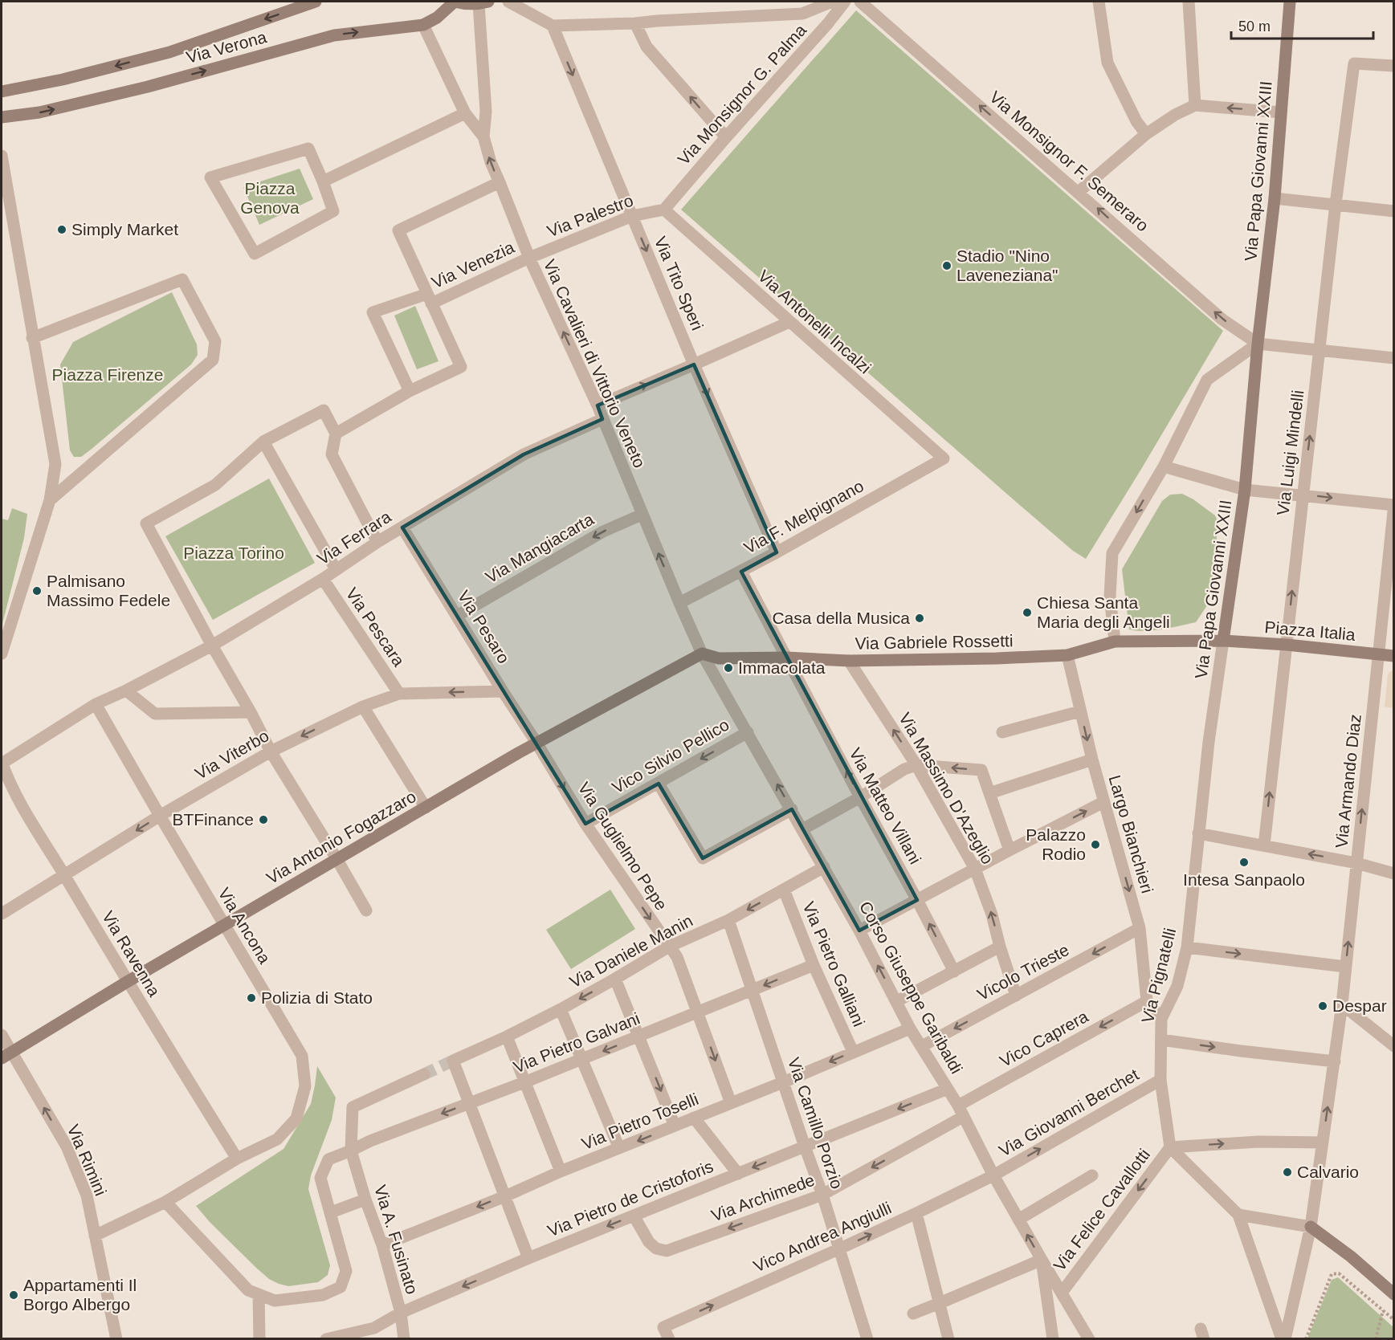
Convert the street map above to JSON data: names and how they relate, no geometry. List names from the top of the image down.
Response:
{
  "streets": {
    "street": [
      "Via Verona",
      "Via Monsignor G. Palma",
      "Via Monsignor F. Semeraro",
      "Via Papa Giovanni XXIII",
      "Via Palestro",
      "Via Venezia",
      "Via Tito Speri",
      "Via Antonelli Incalzi",
      "Via Cavalieri di Vittorio Veneto",
      "Via Luigi Mindelli",
      "Via F. Melpignano",
      "Via Ferrara",
      "Via Mangiacarta",
      "Via Pescara",
      "Via Pesaro",
      "Piazza Italia",
      "Via Gabriele Rossetti",
      "Via Viterbo",
      "Vico Silvio Pellico",
      "Via Armando Diaz",
      "Via Massimo D'Azeglio",
      "Via Matteo Villani",
      "Largo Bianchieri",
      "Via Antonio Fogazzaro",
      "Via Guglielmo Pepe",
      "Via Ancona",
      "Via Daniele Manin",
      "Via Ravenna",
      "Via Pietro Galliani",
      "Vicolo Trieste",
      "Via Pignatelli",
      "Corso Giuseppe Garibaldi",
      "Vico Caprera",
      "Via Pietro Galvani",
      "Via Giovanni Berchet",
      "Via Pietro Toselli",
      "Via Camillo Porzio",
      "Via Rimini",
      "Via Archimede",
      "Via Pietro de Cristoforis",
      "Via Felice Cavallotti",
      "Vico Andrea Angiulli",
      "Via A. Fusinato"
    ]
  },
  "crossings": [
    ["Via Verona", "Via Cavalieri di Vittorio Veneto"],
    ["Via Monsignor G. Palma", "Via Palestro"],
    ["Via Monsignor G. Palma", "Via Tito Speri"],
    ["Via Monsignor G. Palma", "Via Antonelli Incalzi"],
    ["Via Monsignor F. Semeraro", "Via Papa Giovanni XXIII"],
    ["Via Papa Giovanni XXIII", "Piazza Italia"],
    ["Via Papa Giovanni XXIII", "Via Gabriele Rossetti"],
    ["Via Papa Giovanni XXIII", "Via Pignatelli"],
    ["Via Palestro", "Via Venezia"],
    ["Via Palestro", "Via Tito Speri"],
    ["Via Palestro", "Via Antonelli Incalzi"],
    ["Via Palestro", "Via Cavalieri di Vittorio Veneto"],
    ["Via Venezia", "Via Cavalieri di Vittorio Veneto"],
    ["Via Tito Speri", "Via F. Melpignano"],
    ["Via Antonelli Incalzi", "Via F. Melpignano"],
    ["Via Cavalieri di Vittorio Veneto", "Via F. Melpignano"],
    ["Via Cavalieri di Vittorio Veneto", "Via Ferrara"],
    ["Via Cavalieri di Vittorio Veneto", "Via Mangiacarta"],
    ["Via Cavalieri di Vittorio Veneto", "Via Gabriele Rossetti"],
    ["Via Cavalieri di Vittorio Veneto", "Via Antonio Fogazzaro"],
    ["Via Cavalieri di Vittorio Veneto", "Corso Giuseppe Garibaldi"],
    ["Via Luigi Mindelli", "Piazza Italia"],
    ["Via F. Melpignano", "Via Matteo Villani"],
    ["Via Ferrara", "Via Pescara"],
    ["Via Ferrara", "Via Pesaro"],
    ["Via Ferrara", "Via Ancona"],
    ["Via Ferrara", "Via Ravenna"],
    ["Via Mangiacarta", "Via Pesaro"],
    ["Via Pescara", "Via Viterbo"],
    ["Via Pesaro", "Via Viterbo"],
    ["Via Pesaro", "Via Antonio Fogazzaro"],
    ["Via Pesaro", "Via Guglielmo Pepe"],
    ["Piazza Italia", "Via Gabriele Rossetti"],
    ["Piazza Italia", "Via Armando Diaz"],
    ["Via Gabriele Rossetti", "Via Massimo D'Azeglio"],
    ["Via Gabriele Rossetti", "Via Matteo Villani"],
    ["Via Gabriele Rossetti", "Largo Bianchieri"],
    ["Via Gabriele Rossetti", "Via Antonio Fogazzaro"],
    ["Via Gabriele Rossetti", "Corso Giuseppe Garibaldi"],
    ["Via Viterbo", "Via Ancona"],
    ["Via Viterbo", "Via Ravenna"],
    ["Vico Silvio Pellico", "Via Guglielmo Pepe"],
    ["Vico Silvio Pellico", "Corso Giuseppe Garibaldi"],
    ["Via Massimo D'Azeglio", "Vicolo Trieste"],
    ["Largo Bianchieri", "Vicolo Trieste"],
    ["Largo Bianchieri", "Vico Caprera"],
    ["Via Antonio Fogazzaro", "Via Guglielmo Pepe"],
    ["Via Antonio Fogazzaro", "Via Ancona"],
    ["Via Antonio Fogazzaro", "Via Ravenna"],
    ["Via Antonio Fogazzaro", "Corso Giuseppe Garibaldi"],
    ["Via Antonio Fogazzaro", "Via Rimini"],
    ["Via Guglielmo Pepe", "Via Daniele Manin"],
    ["Via Guglielmo Pepe", "Via Pietro Galvani"],
    ["Via Guglielmo Pepe", "Via Pietro Toselli"],
    ["Via Ancona", "Via Ravenna"],
    ["Via Ancona", "Via Rimini"],
    ["Via Daniele Manin", "Via Pietro Galliani"],
    ["Via Daniele Manin", "Corso Giuseppe Garibaldi"],
    ["Via Daniele Manin", "Via Pietro Galvani"],
    ["Via Daniele Manin", "Via Camillo Porzio"],
    ["Via Pietro Galliani", "Via Pietro Galvani"],
    ["Via Pietro Galliani", "Via Pietro Toselli"],
    ["Vicolo Trieste", "Corso Giuseppe Garibaldi"],
    ["Via Pignatelli", "Via Giovanni Berchet"],
    ["Via Pignatelli", "Via Felice Cavallotti"],
    ["Corso Giuseppe Garibaldi", "Vico Caprera"],
    ["Corso Giuseppe Garibaldi", "Via Giovanni Berchet"],
    ["Corso Giuseppe Garibaldi", "Via Pietro Toselli"],
    ["Corso Giuseppe Garibaldi", "Via Archimede"],
    ["Corso Giuseppe Garibaldi", "Via Pietro de Cristoforis"],
    ["Corso Giuseppe Garibaldi", "Via Felice Cavallotti"],
    ["Corso Giuseppe Garibaldi", "Vico Andrea Angiulli"],
    ["Vico Caprera", "Via Archimede"],
    ["Via Pietro Galvani", "Via Camillo Porzio"],
    ["Via Pietro Galvani", "Via A. Fusinato"],
    ["Via Giovanni Berchet", "Vico Andrea Angiulli"],
    ["Via Pietro Toselli", "Via Camillo Porzio"],
    ["Via Pietro Toselli", "Via A. Fusinato"],
    ["Via Camillo Porzio", "Via Archimede"],
    ["Via Camillo Porzio", "Via Pietro de Cristoforis"],
    ["Via Camillo Porzio", "Vico Andrea Angiulli"],
    ["Via Archimede", "Via Pietro de Cristoforis"],
    ["Via Pietro de Cristoforis", "Via A. Fusinato"]
  ],
  "one_way": [
    "Via Monsignor F. Semeraro",
    "Via Tito Speri",
    "Via Cavalieri di Vittorio Veneto",
    "Via Luigi Mindelli",
    "Via Mangiacarta",
    "Via Viterbo",
    "Vico Silvio Pellico",
    "Via Armando Diaz",
    "Via Massimo D'Azeglio",
    "Via Matteo Villani",
    "Largo Bianchieri",
    "Via Guglielmo Pepe",
    "Vico Caprera",
    "Via Pietro Toselli",
    "Via Rimini",
    "Via Archimede",
    "Via Pietro de Cristoforis",
    "Vico Andrea Angiulli"
  ],
  "parks": ["Piazza Genova", "Piazza Firenze", "Piazza Torino"],
  "places": [
    "Simply Market",
    "Stadio \"Nino Laveneziana\"",
    "Palmisano Massimo Fedele",
    "Chiesa Santa Maria degli Angeli",
    "Casa della Musica",
    "Immacolata",
    "BTFinance",
    "Palazzo Rodio",
    "Intesa Sanpaolo",
    "Polizia di Stato",
    "Despar",
    "Calvario",
    "Appartamenti Il Borgo Albergo"
  ],
  "scale_bar": "50 m"
}
